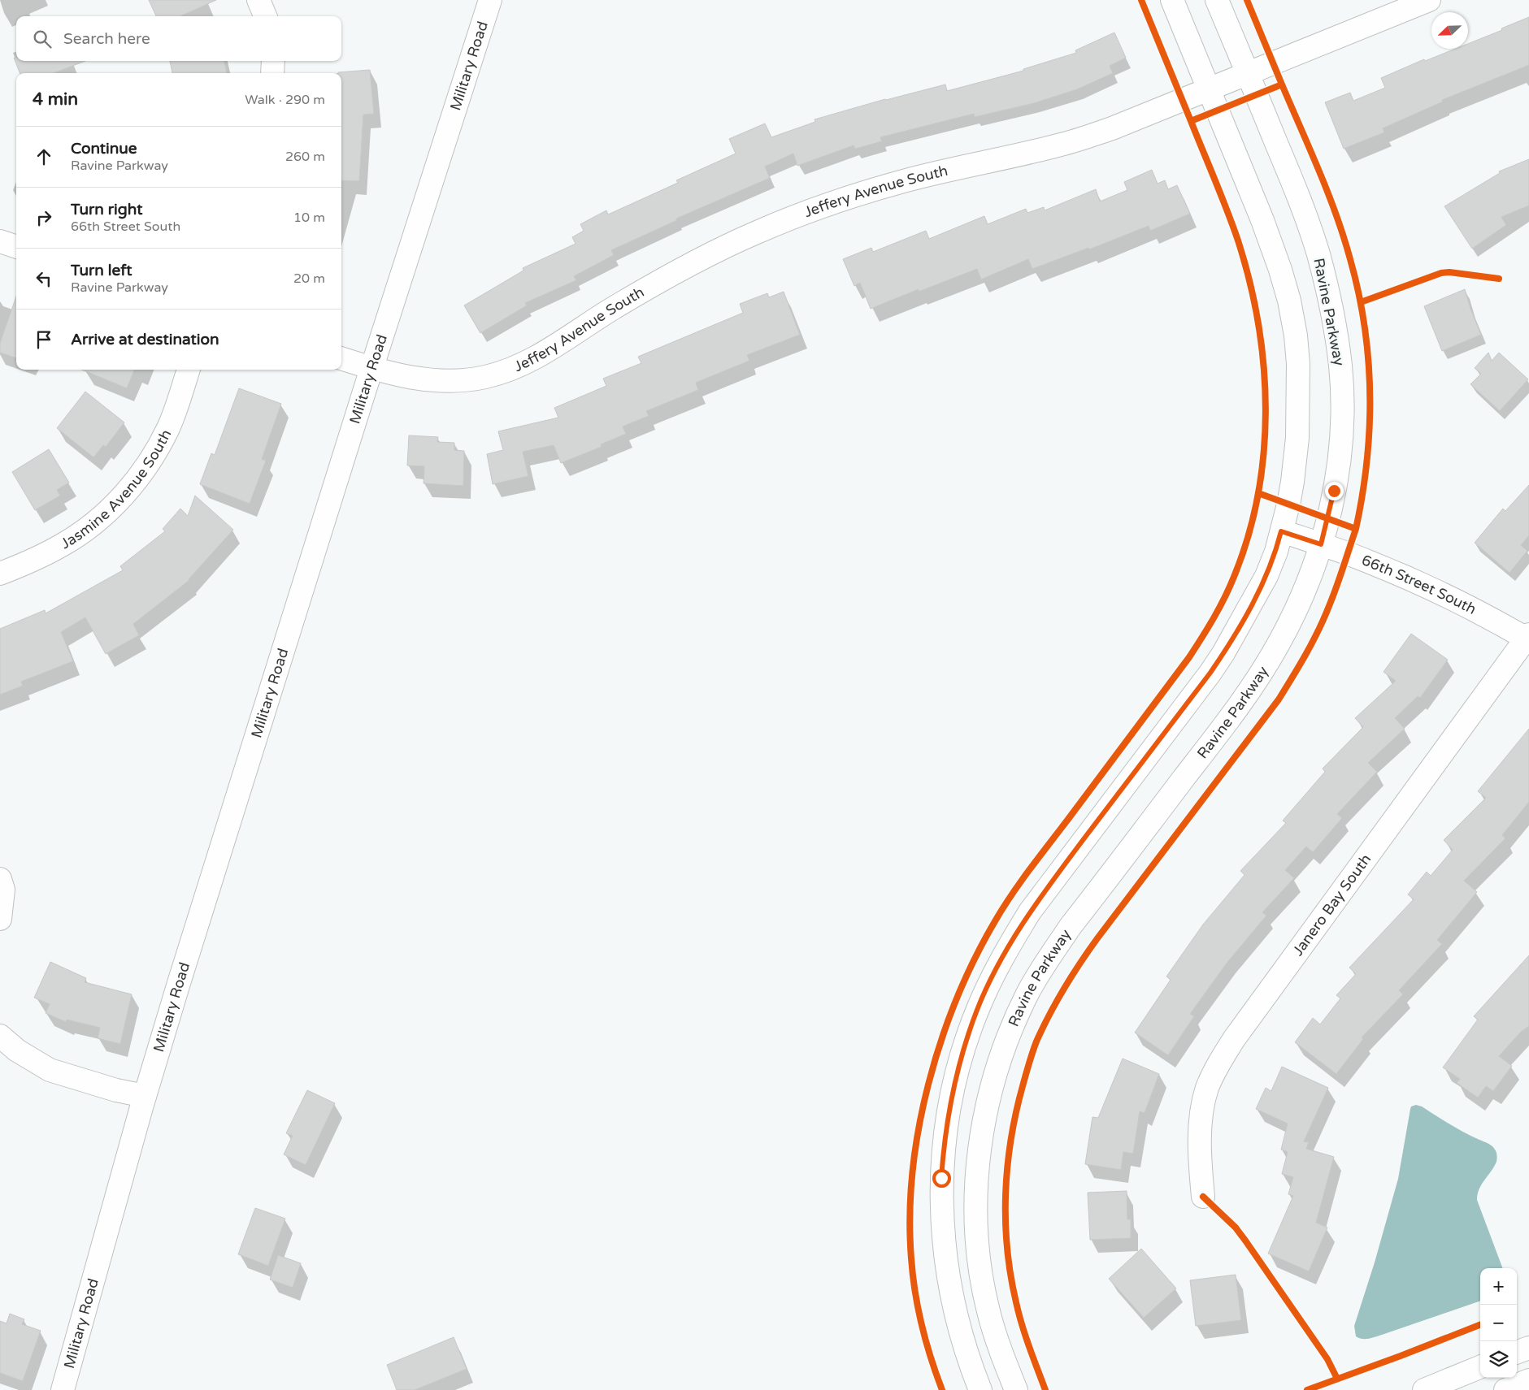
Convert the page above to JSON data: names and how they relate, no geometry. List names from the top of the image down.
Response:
{
  "streets": {
    "street": [
      "Military Road",
      "Jeffery Avenue South",
      "Ravine Parkway",
      "Jasmine Avenue South",
      "66th Street South",
      "Janero Bay South"
    ]
  },
  "crossings": [
    ["Military Road", "Jeffery Avenue South"],
    ["Jeffery Avenue South", "Ravine Parkway"],
    ["Ravine Parkway", "66th Street South"],
    ["66th Street South", "Janero Bay South"]
  ],
  "north": "bottom left",
  "page": {
    "search": "Search here",
    "heading": ["4 min", "Walk · 290 m"],
    "list": [
      ["Continue", "Ravine Parkway", "260 m"],
      ["Turn right", "66th Street South", "10 m"],
      ["Turn left", "Ravine Parkway", "20 m"],
      "Arrive at destination"
    ],
    "map_buttons": ["+", "−"]
  }
}
